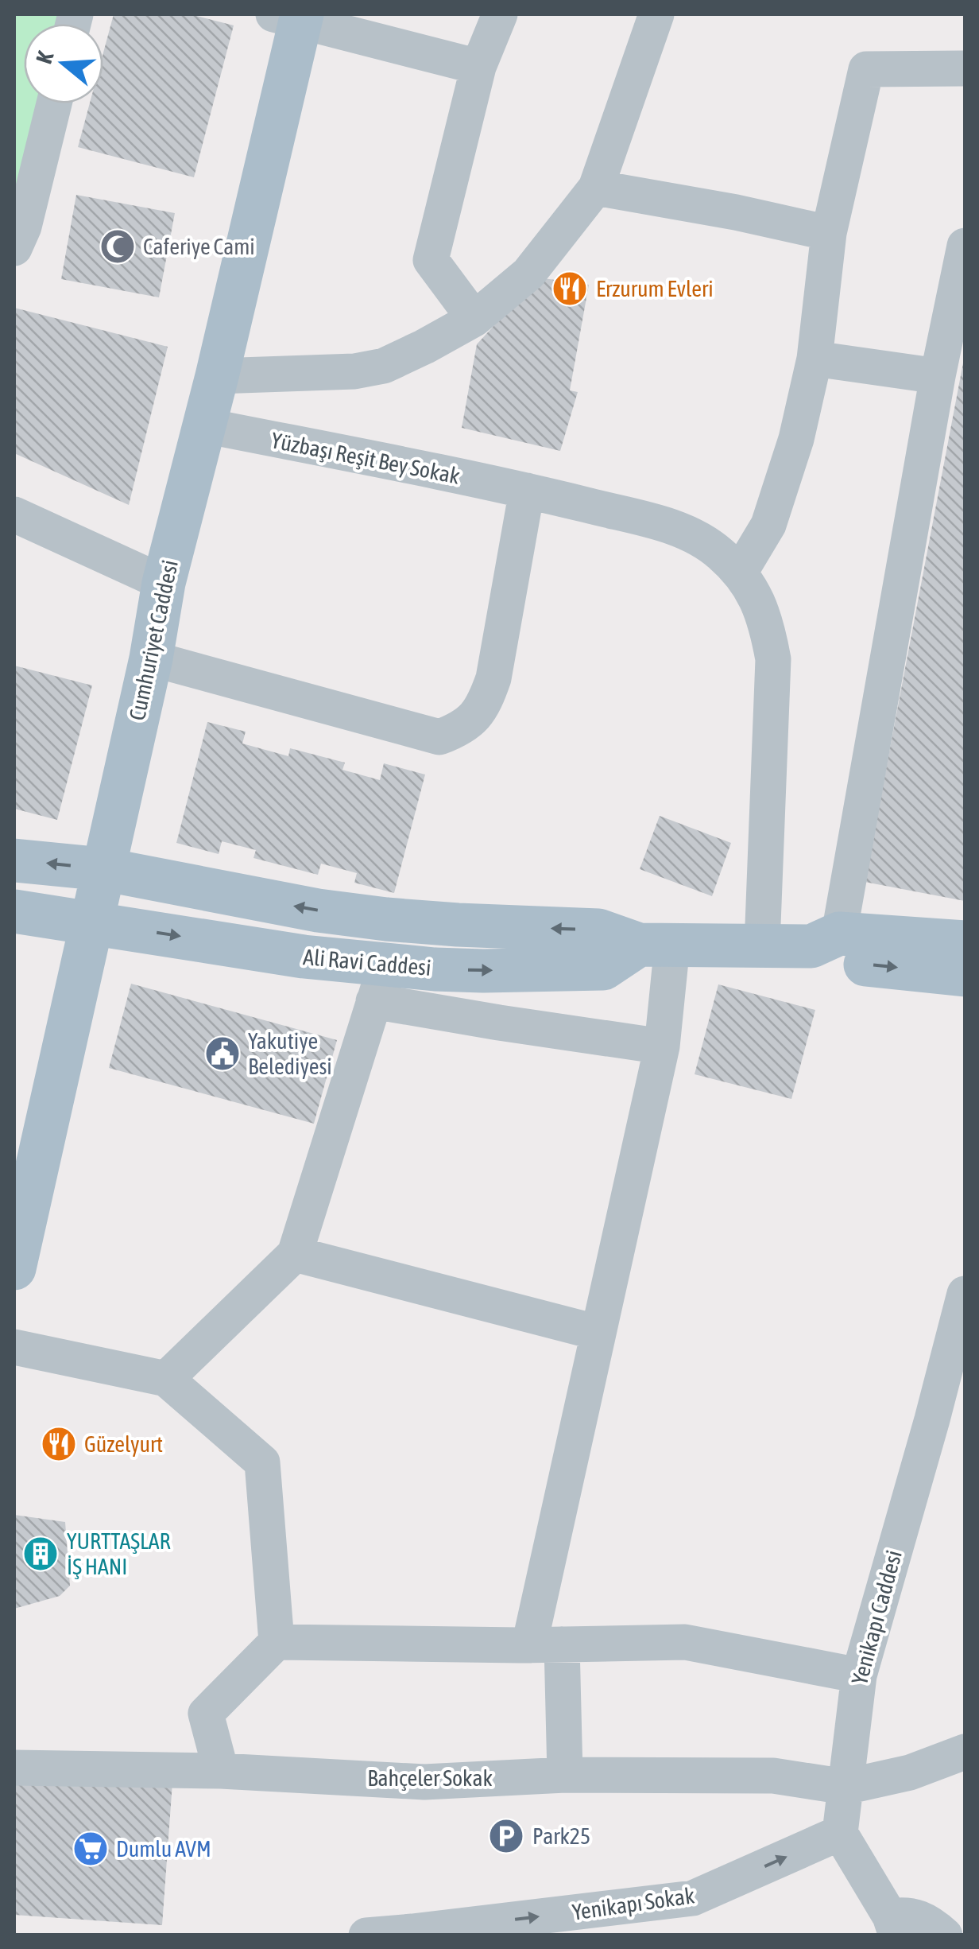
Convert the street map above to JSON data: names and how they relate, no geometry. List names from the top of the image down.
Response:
{
  "streets": {
    "main road": ["Cumhuriyet Caddesi", "Ali Ravi Caddesi"],
    "street": [
      "Yüzbaşı Reşit Bey Sokak",
      "Yenikapı Caddesi",
      "Bahçeler Sokak",
      "Yenikapı Sokak"
    ]
  },
  "crossings": [
    ["Yüzbaşı Reşit Bey Sokak", "Cumhuriyet Caddesi"],
    ["Yüzbaşı Reşit Bey Sokak", "Ali Ravi Caddesi"],
    ["Cumhuriyet Caddesi", "Ali Ravi Caddesi"],
    ["Yenikapı Caddesi", "Bahçeler Sokak"],
    ["Yenikapı Caddesi", "Yenikapı Sokak"]
  ],
  "places": {
    "mosque": ["Caferiye Cami"],
    "restaurant": ["Erzurum Evleri", "Güzelyurt"],
    "public building": ["Yakutiye Belediyesi"],
    "building": ["YURTTAŞLAR İŞ HANI"],
    "parking": ["Park25"],
    "supermarket": ["Dumlu AVM"]
  },
  "north": "left"
}
